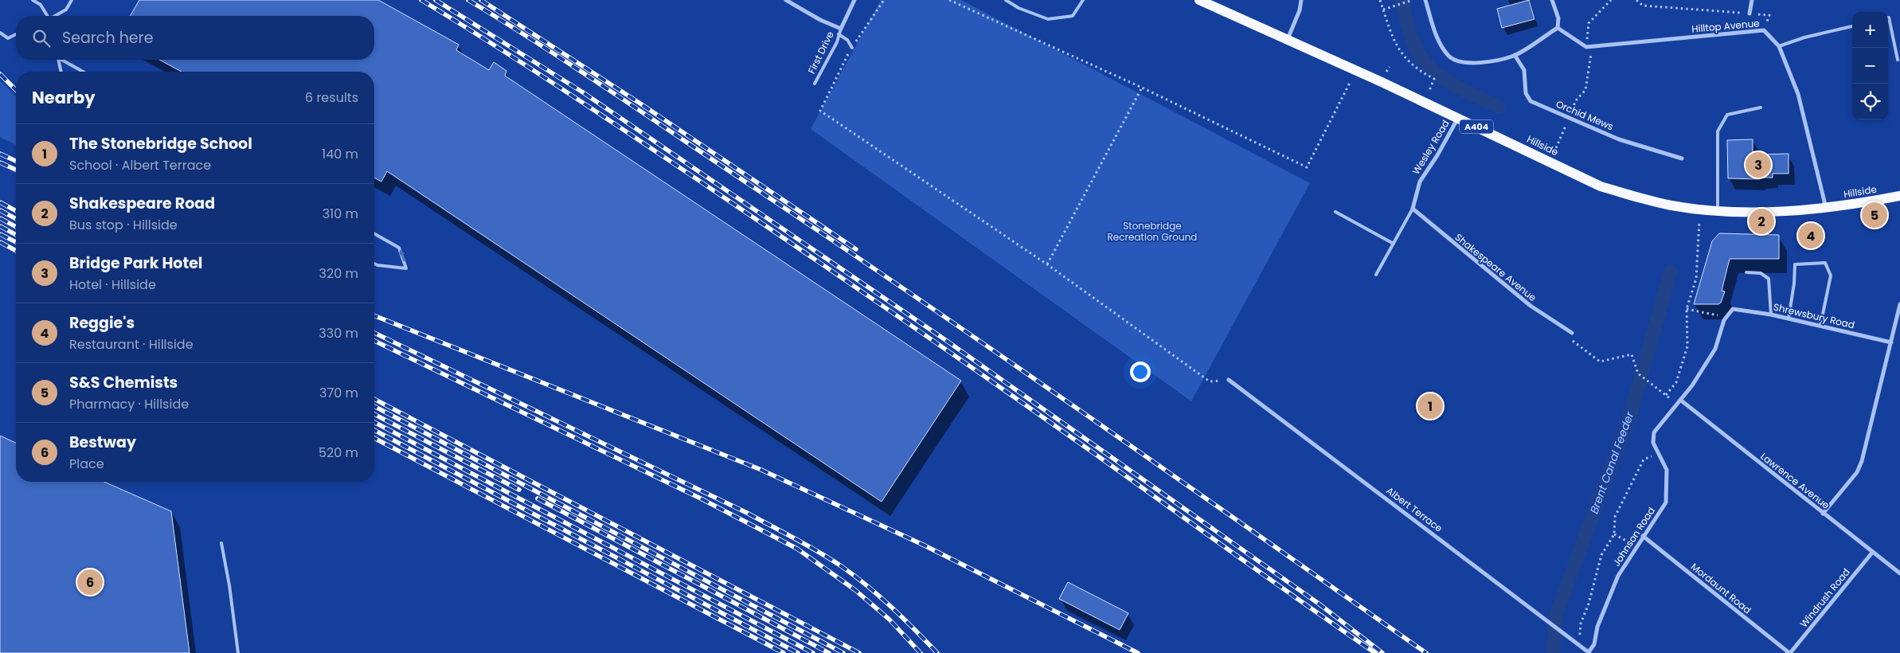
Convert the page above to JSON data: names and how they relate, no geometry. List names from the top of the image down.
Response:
{
  "streets": {
    "main road": ["A404", "Hillside"],
    "street": [
      "Hilltop Avenue",
      "First Drive",
      "Orchid Mews",
      "Wesley Road",
      "Shakespeare Avenue",
      "Shrewsbury Road",
      "Lawrence Avenue",
      "Albert Terrace",
      "Johnson Road",
      "Mordaunt Road",
      "Windrush Road"
    ]
  },
  "crossings": [
    ["Hilltop Avenue", "Hillside"],
    ["Hillside", "Wesley Road"],
    ["Wesley Road", "Shakespeare Avenue"],
    ["Shrewsbury Road", "Johnson Road"],
    ["Lawrence Avenue", "Johnson Road"],
    ["Lawrence Avenue", "Windrush Road"],
    ["Albert Terrace", "Johnson Road"],
    ["Johnson Road", "Mordaunt Road"],
    ["Mordaunt Road", "Windrush Road"]
  ],
  "water": ["Brent Canal Feeder"],
  "parks": ["Stonebridge Recreation Ground"],
  "page": {
    "map_buttons": ["+", "−"],
    "search": "Search here",
    "heading": ["Nearby", "6 results"],
    "list": [
      {
        "mark": "1",
        "name": "The Stonebridge School",
        "note": "School · Albert Terrace",
        "value": "140 m"
      },
      {
        "mark": "2",
        "name": "Shakespeare Road",
        "note": "Bus stop · Hillside",
        "value": "310 m"
      },
      {
        "mark": "3",
        "name": "Bridge Park Hotel",
        "note": "Hotel · Hillside",
        "value": "320 m"
      },
      {
        "mark": "4",
        "name": "Reggie's",
        "note": "Restaurant · Hillside",
        "value": "330 m"
      },
      {
        "mark": "5",
        "name": "S&S Chemists",
        "note": "Pharmacy · Hillside",
        "value": "370 m"
      },
      {
        "mark": "6",
        "name": "Bestway",
        "note": "Place",
        "value": "520 m"
      }
    ],
    "pins": [
      "3",
      "5",
      "2",
      "4",
      "1",
      "6"
    ]
  }
}
